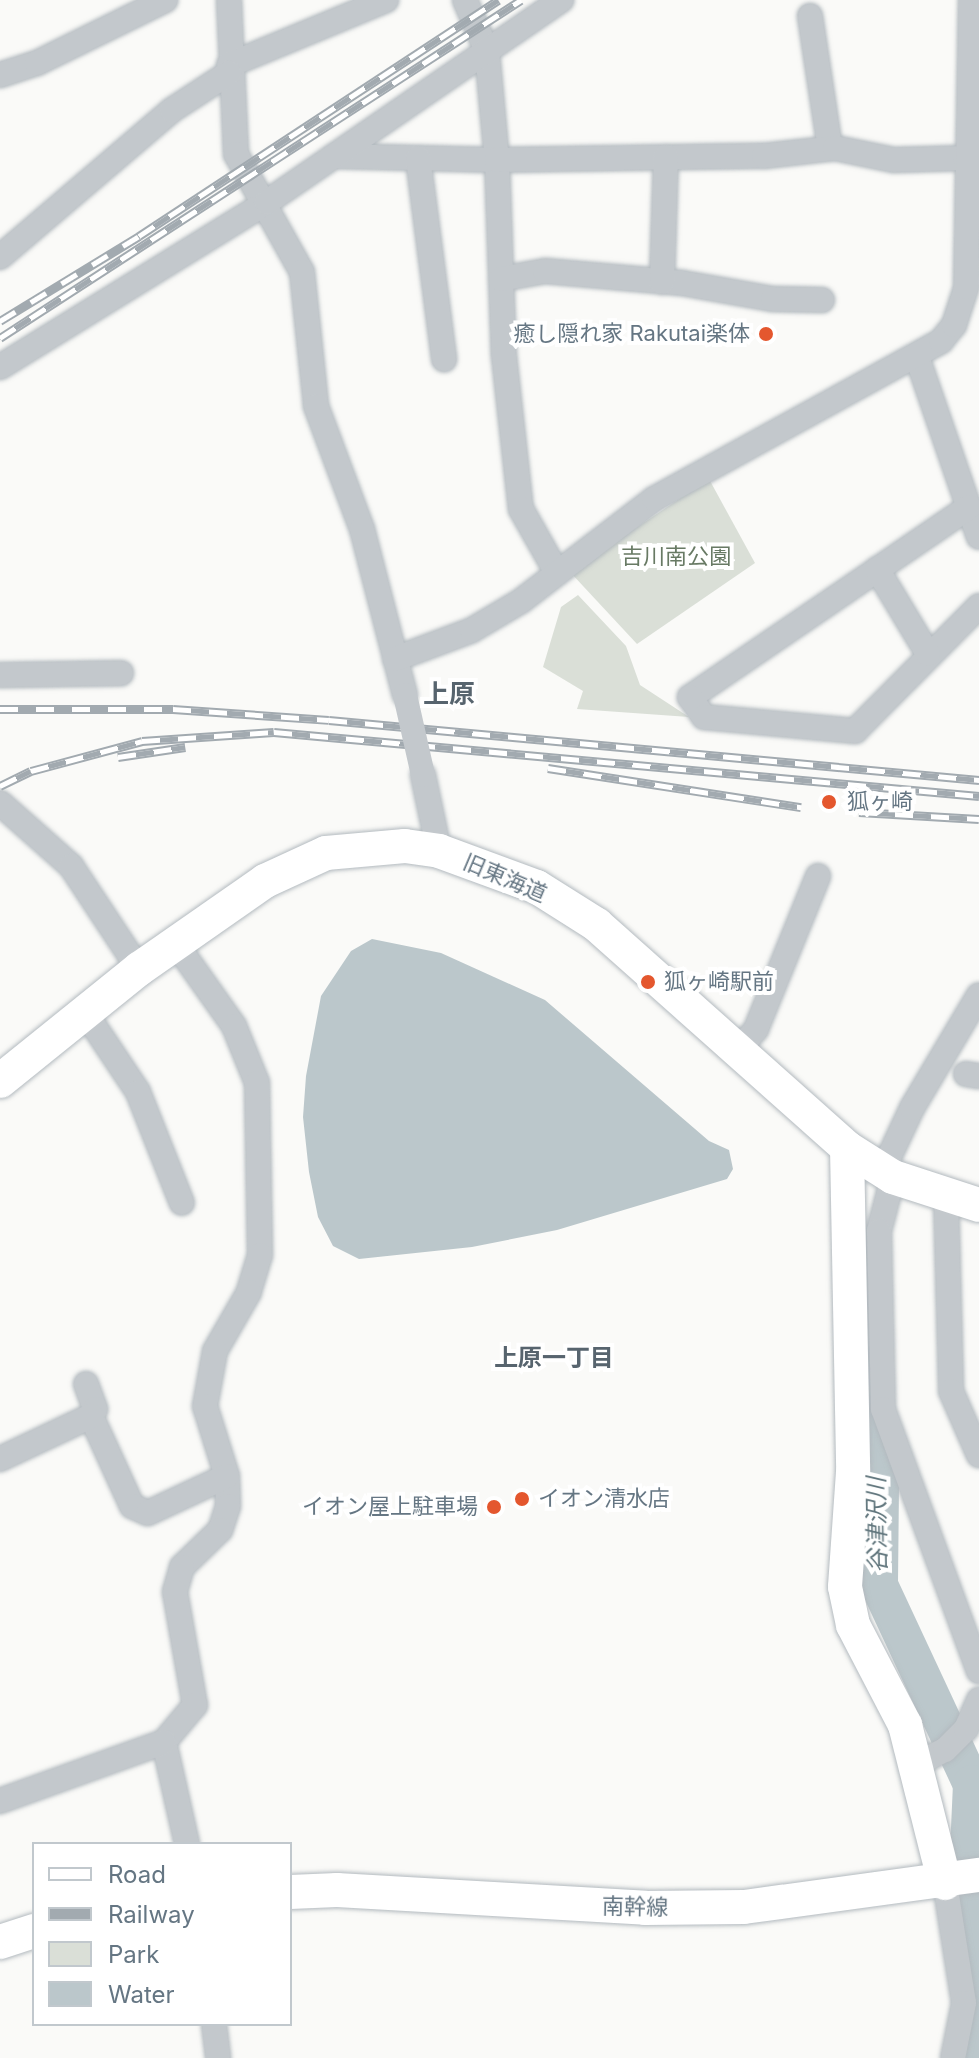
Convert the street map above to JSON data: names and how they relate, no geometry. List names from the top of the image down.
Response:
{
  "streets": {
    "street": ["旧東海道", "南幹線"]
  },
  "districts": ["上原", "上原一丁目"],
  "water": ["谷津沢川"],
  "parks": ["吉川南公園"],
  "places": [
    "癒し隠れ家 Rakutai楽体",
    "狐ヶ崎",
    "狐ヶ崎駅前",
    "イオン清水店",
    "イオン屋上駐車場"
  ],
  "legend": [
    "Road",
    "Railway",
    "Park",
    "Water"
  ]
}
